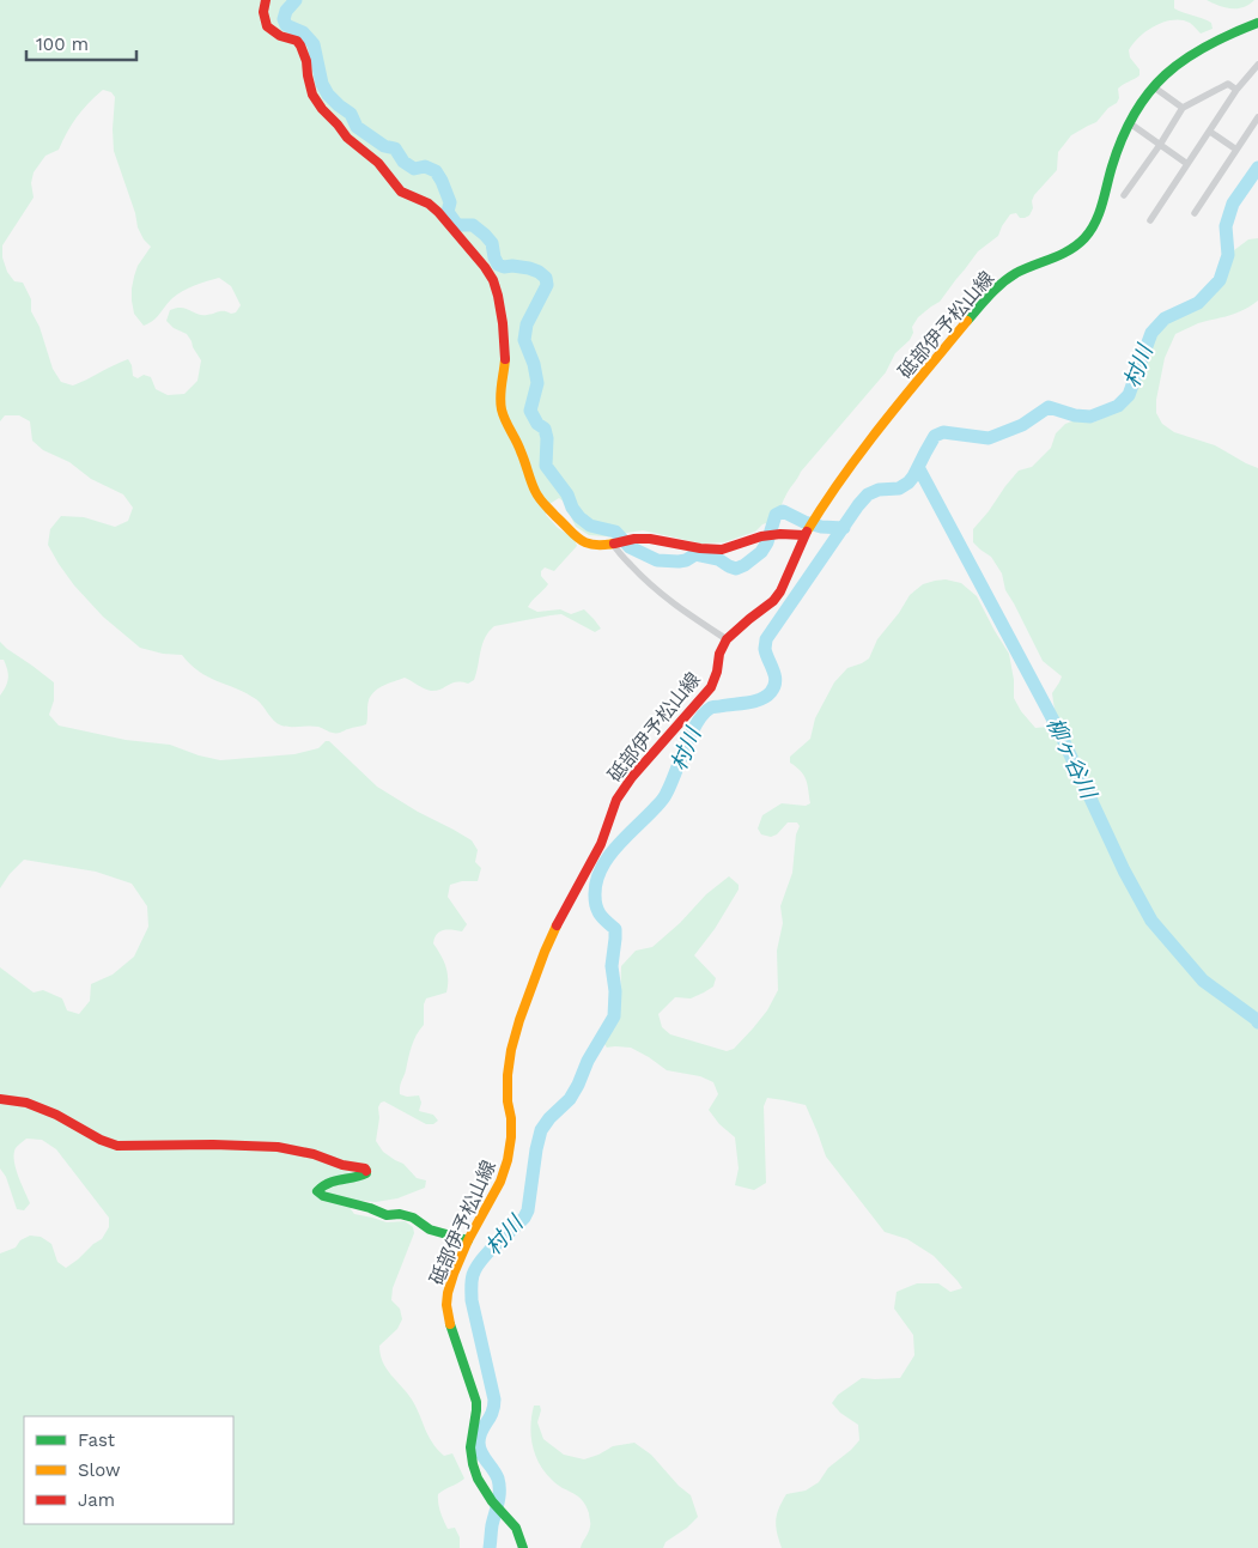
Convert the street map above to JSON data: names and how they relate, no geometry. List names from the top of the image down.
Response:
{
  "streets": {
    "main road": ["砥部伊予松山線"]
  },
  "water": ["村川", "柳ヶ谷川"],
  "legend": ["Fast", "Slow", "Jam"],
  "scale_bar": "100 m"
}
